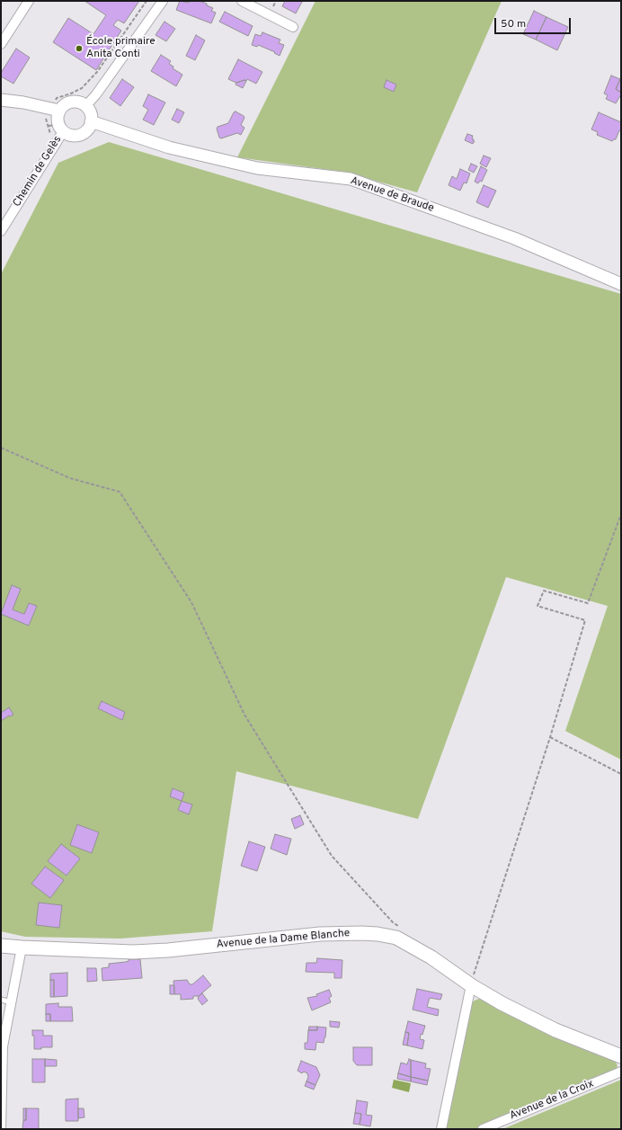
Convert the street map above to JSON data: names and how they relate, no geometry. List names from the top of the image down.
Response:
{
  "streets": {
    "main road": ["Avenue de la Dame Blanche"],
    "street": ["Chemin de Gelès", "Avenue de Braude", "Avenue de la Croix"]
  },
  "crossings": [
    ["Chemin de Gelès", "Avenue de Braude"]
  ],
  "places": ["École primaire Anita Conti"],
  "scale_bar": "50 m"
}
